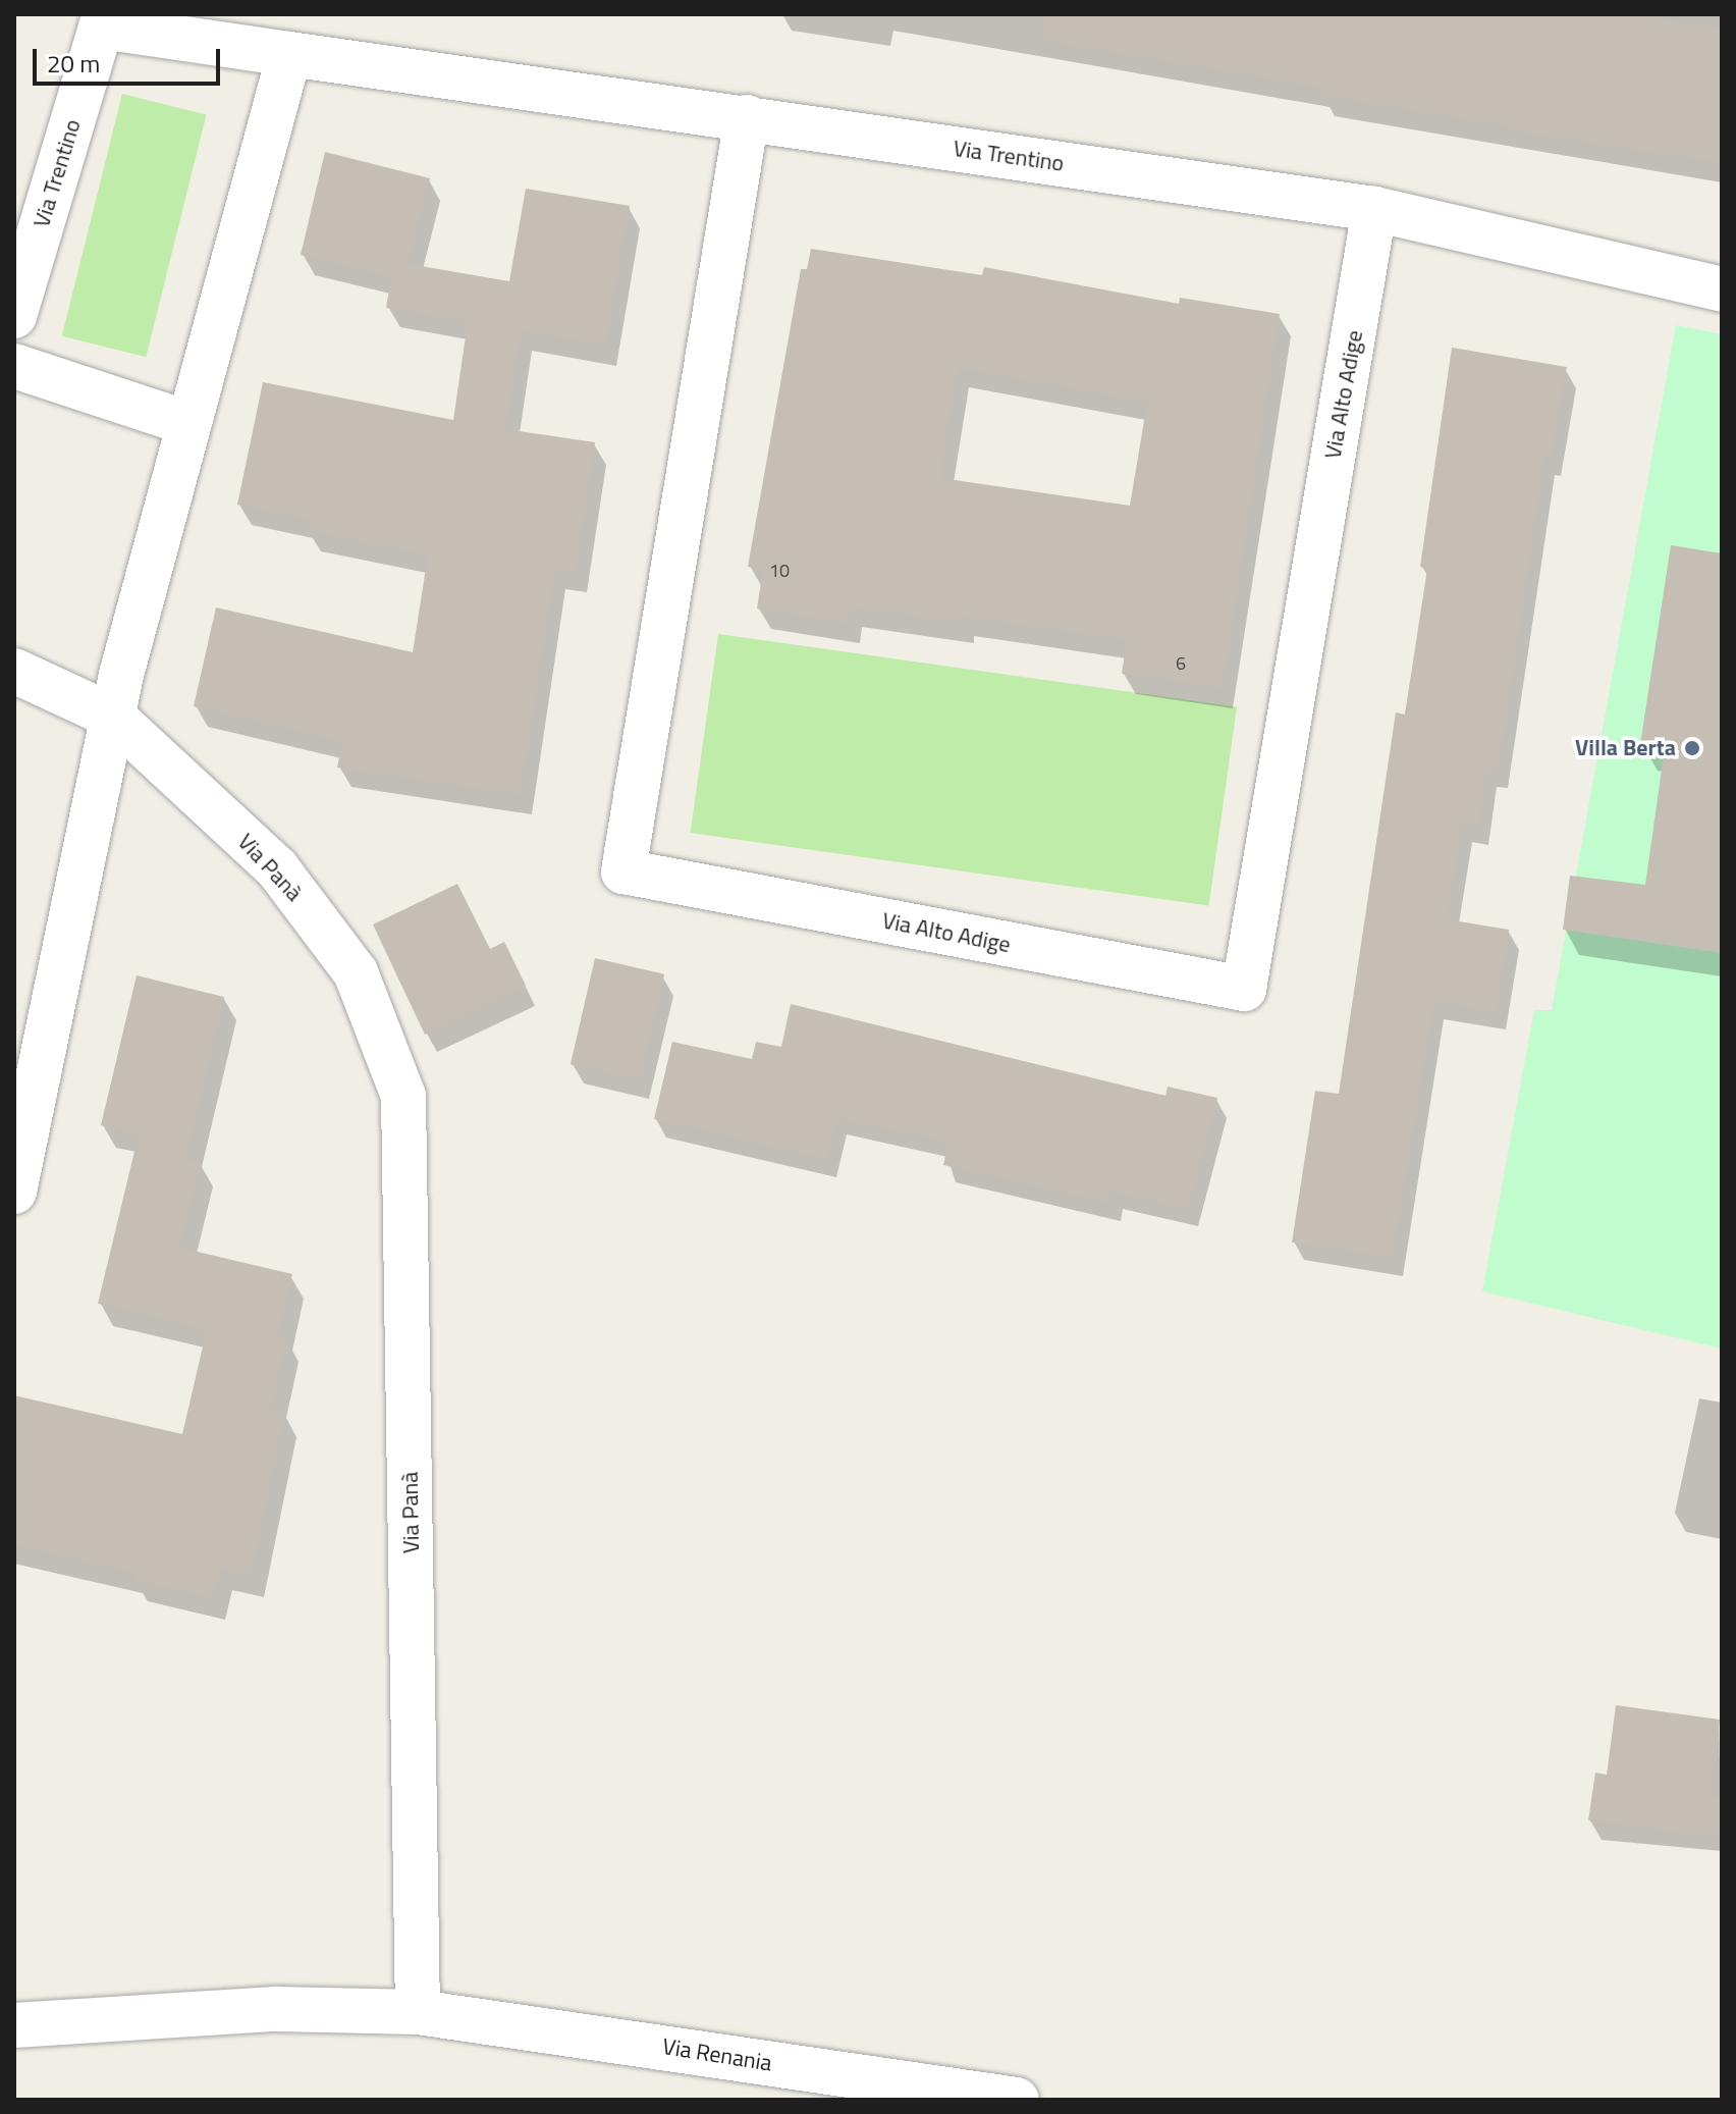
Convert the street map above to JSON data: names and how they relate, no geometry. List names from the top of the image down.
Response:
{
  "streets": {
    "street": [
      "Via Trentino",
      "Via Alto Adige",
      "Via Panà",
      "Via Renania"
    ]
  },
  "crossings": [
    ["Via Trentino", "Via Alto Adige"],
    ["Via Panà", "Via Renania"]
  ],
  "places": ["Villa Berta"],
  "house_numbers": ["10", "6"],
  "scale_bar": "20 m"
}
